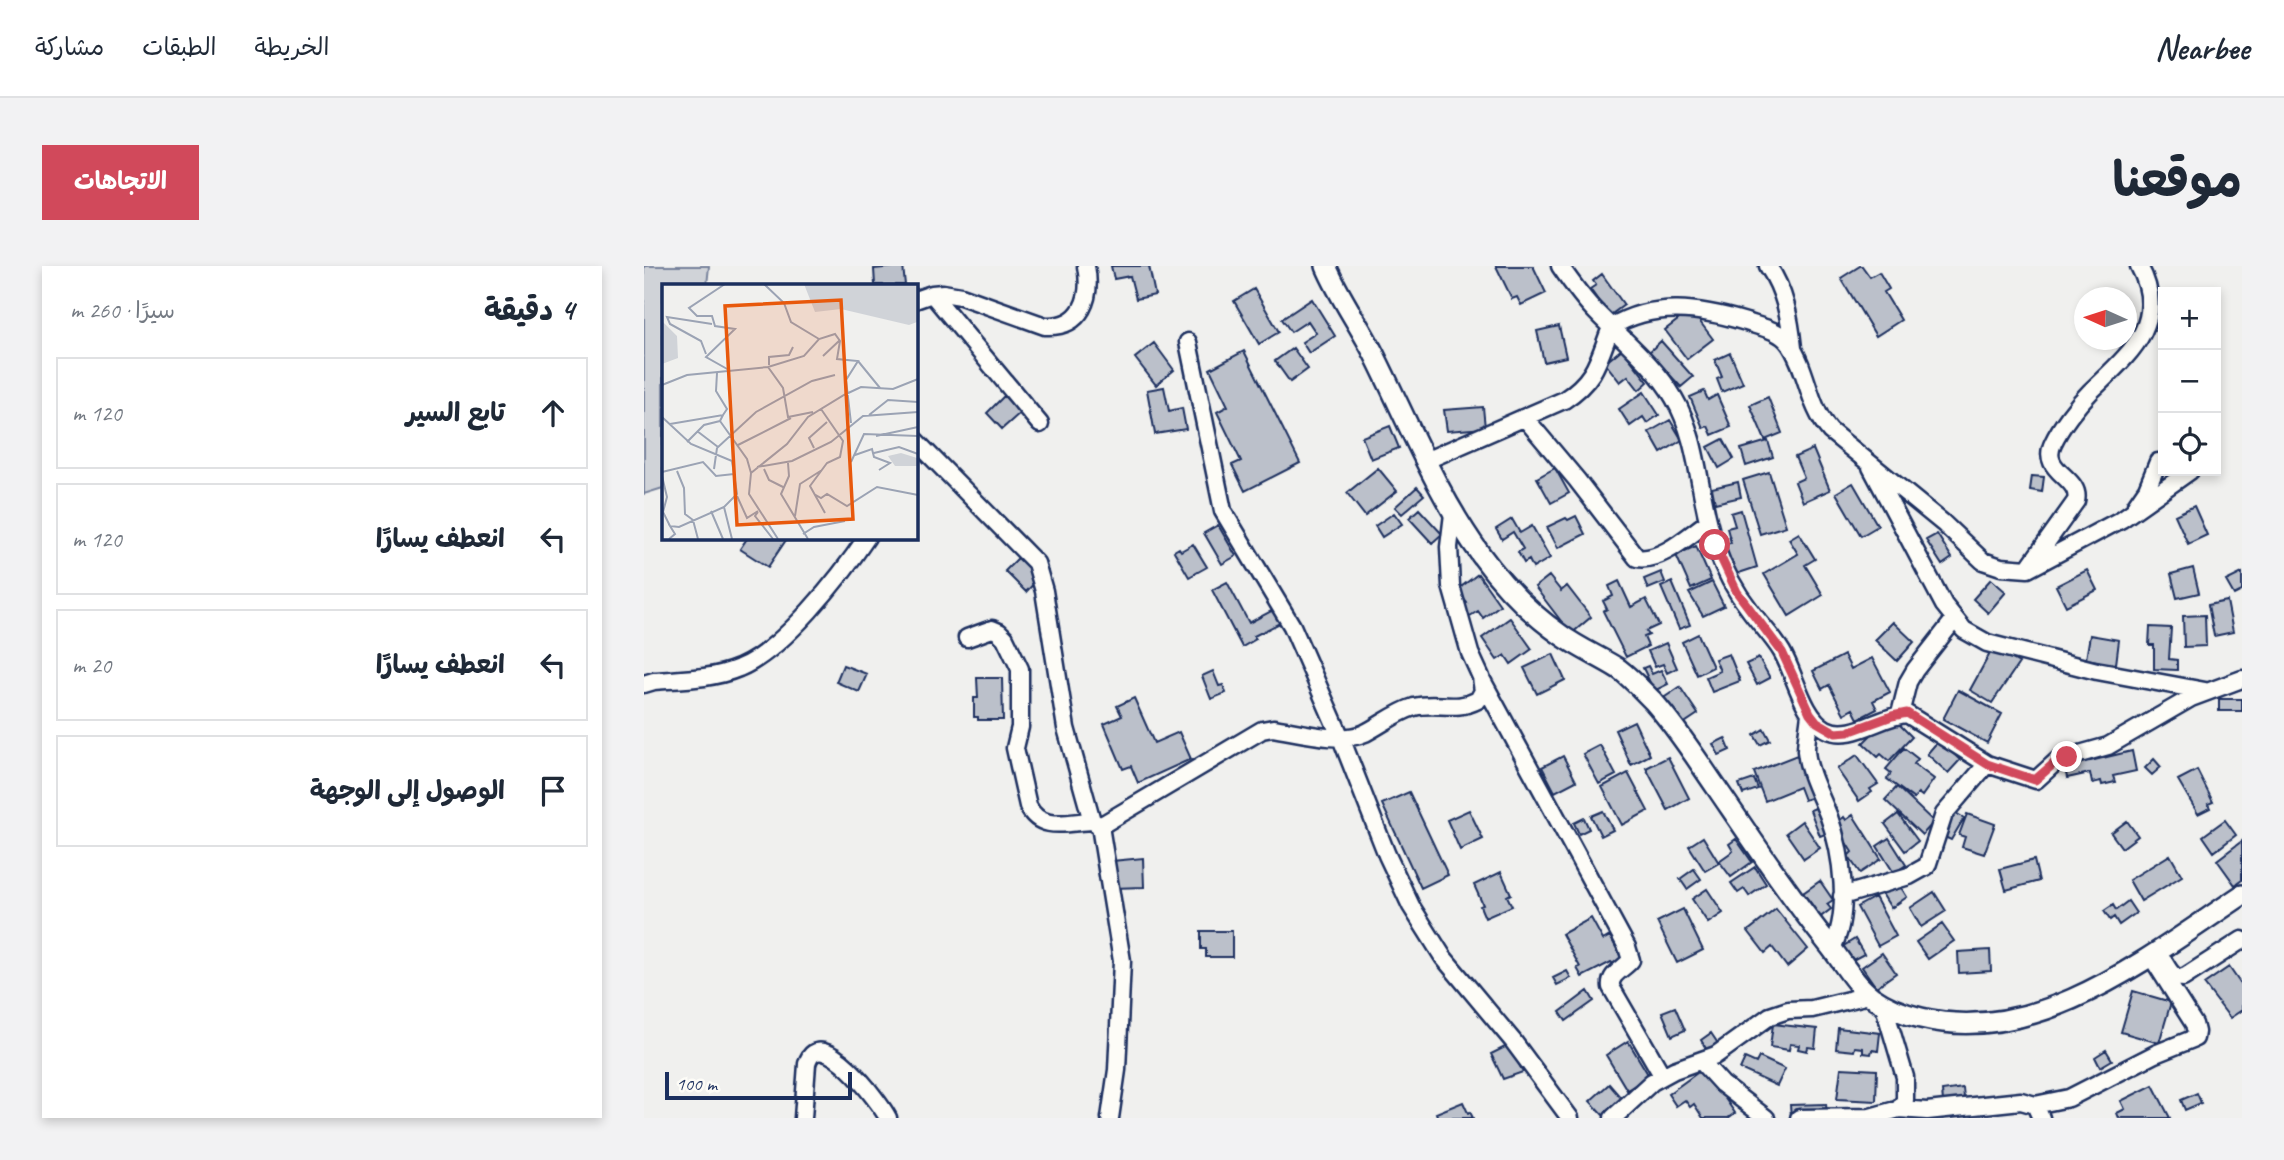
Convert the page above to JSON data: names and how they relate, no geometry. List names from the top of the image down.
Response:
{
  "scale_bar": "100 m",
  "north": "left",
  "page": {
    "header": "Nearbee",
    "nav": ["الخريطة", "الطبقات", "مشاركة"],
    "title": "موقعنا",
    "buttons": "الاتجاهات",
    "heading": ["4 دقيقة", "سيرًا · 260 m"],
    "map_buttons": ["+", "−"],
    "list": [
      ["تابع السير", "120 m"],
      ["انعطف يسارًا", "120 m"],
      ["انعطف يسارًا", "20 m"],
      "الوصول إلى الوجهة"
    ],
    "scale": "100 m"
  }
}
